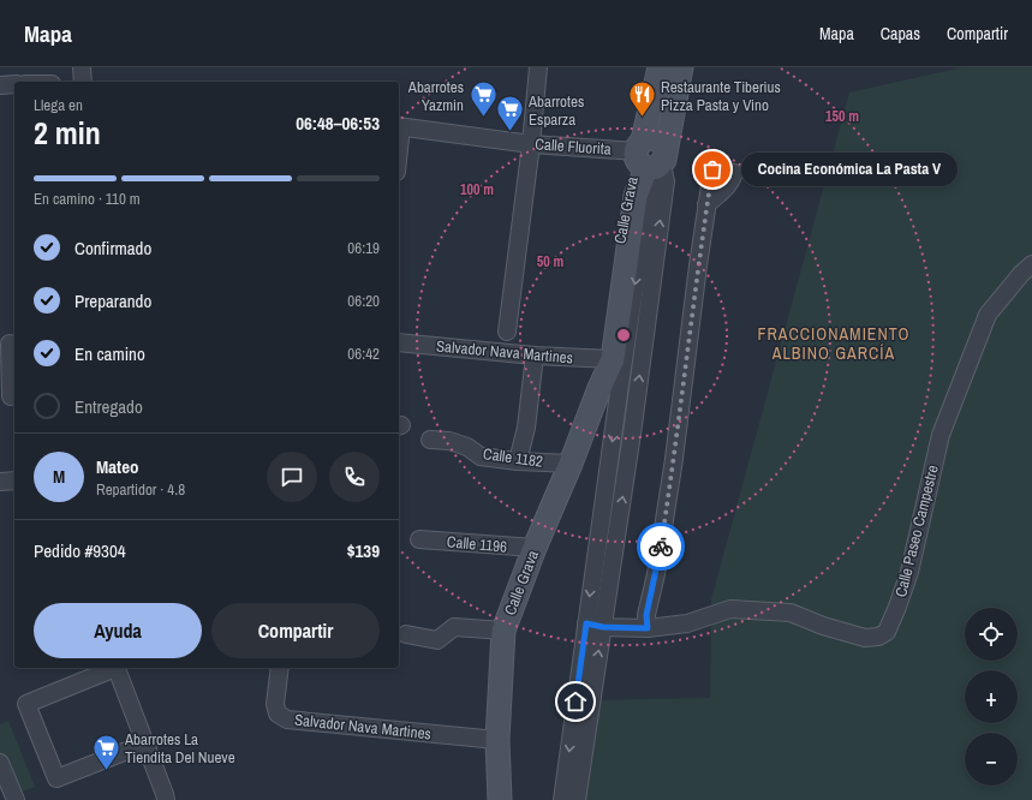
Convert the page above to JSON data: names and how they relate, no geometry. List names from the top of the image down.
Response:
{
  "streets": {
    "main road": ["Calle Grava"],
    "street": [
      "Calle Fluorita",
      "Salvador Nava Martines",
      "Calle 1182",
      "Calle Paseo Campestre",
      "Calle 1196"
    ]
  },
  "crossings": [
    ["Calle Fluorita", "Calle Grava"],
    ["Calle Grava", "Salvador Nava Martines"],
    ["Calle Grava", "Calle 1182"],
    ["Calle Grava", "Calle 1196"]
  ],
  "districts": ["FRACCIONAMIENTO ALBINO GARCÍA"],
  "places": {
    "supermarket": ["Abarrotes Yazmin", "Abarrotes Esparza", "Abarrotes La Tiendita Del Nueve"],
    "restaurant": ["Restaurante Tiberius Pizza Pasta y Vino"],
    "other": ["Cocina Económica La Pasta V"]
  },
  "page": {
    "header": "Mapa",
    "nav": ["Mapa", "Capas", "Compartir"],
    "heading": ["2 min", "Llega en", "06:48–06:53"],
    "panel": [
      "Mateo",
      "Repartidor · 4.8",
      "Pedido #9304",
      "$139"
    ],
    "bubble": "Cocina Económica La Pasta V",
    "bar": "En camino · 110 m",
    "list": [
      ["Confirmado", "06:19"],
      ["Preparando", "06:20"],
      ["En camino", "06:42"],
      "Entregado"
    ],
    "round": "M",
    "buttons": ["Ayuda", "Compartir"],
    "map_buttons": ["+", "−"]
  },
  "rings": ["150 m", "100 m", "50 m"]
}
